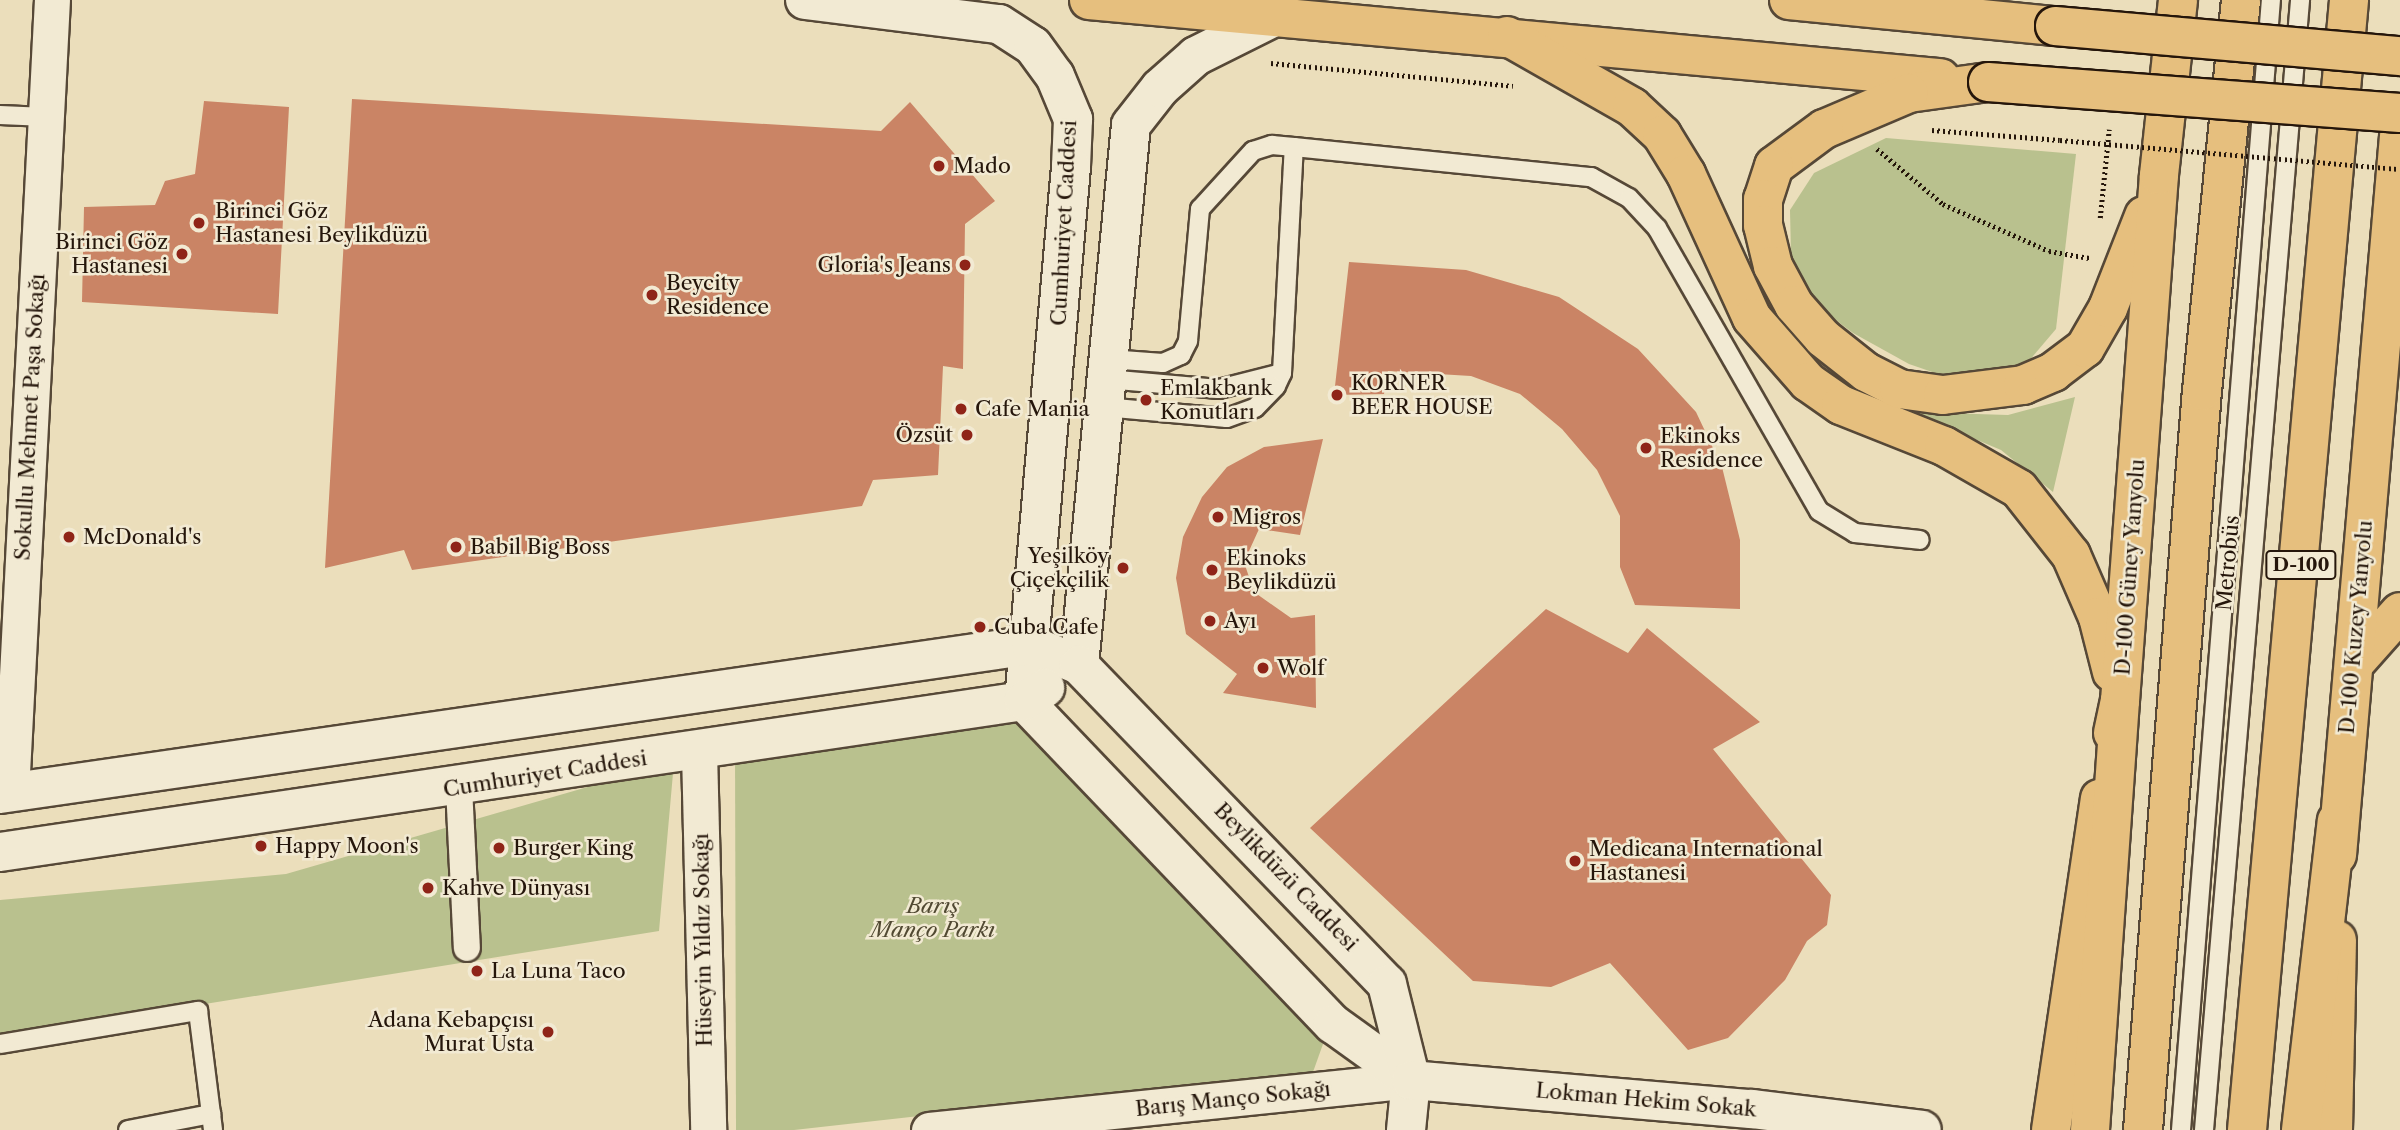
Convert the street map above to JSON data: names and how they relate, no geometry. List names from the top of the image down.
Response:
{
  "streets": {
    "main road": [
      "Cumhuriyet Caddesi",
      "D-100",
      "D-100 Güney Yanyolu",
      "D-100 Kuzey Yanyolu",
      "Beylikdüzü Caddesi",
      "Lokman Hekim Sokak"
    ],
    "street": ["Sokullu Mehmet Paşa Sokağı", "Hüseyin Yıldız Sokağı", "Barış Manço Sokağı"],
    "lane": ["Metrobüs"]
  },
  "crossings": [
    ["Cumhuriyet Caddesi", "Beylikdüzü Caddesi"],
    ["Cumhuriyet Caddesi", "Hüseyin Yıldız Sokağı"],
    ["Beylikdüzü Caddesi", "Barış Manço Sokağı"],
    ["Beylikdüzü Caddesi", "Lokman Hekim Sokak"],
    ["Barış Manço Sokağı", "Lokman Hekim Sokak"]
  ],
  "parks": ["Barış Manço Parkı"],
  "places": [
    "Mado",
    "Birinci Göz Hastanesi Beylikdüzü",
    "Birinci Göz Hastanesi",
    "Gloria's Jeans",
    "Beycity Residence",
    "KORNER BEER HOUSE",
    "Emlakbank Konutları",
    "Cafe Mania",
    "Özsüt",
    "Ekinoks Residence",
    "Migros",
    "McDonald's",
    "Babil Big Boss",
    "Yeşilköy Çiçekçilik",
    "Ekinoks Beylikdüzü",
    "Ayı",
    "Cuba Cafe",
    "Wolf",
    "Happy Moon's",
    "Burger King",
    "Medicana International Hastanesi",
    "Kahve Dünyası",
    "La Luna Taco",
    "Adana Kebapçısı Murat Usta"
  ]
}
